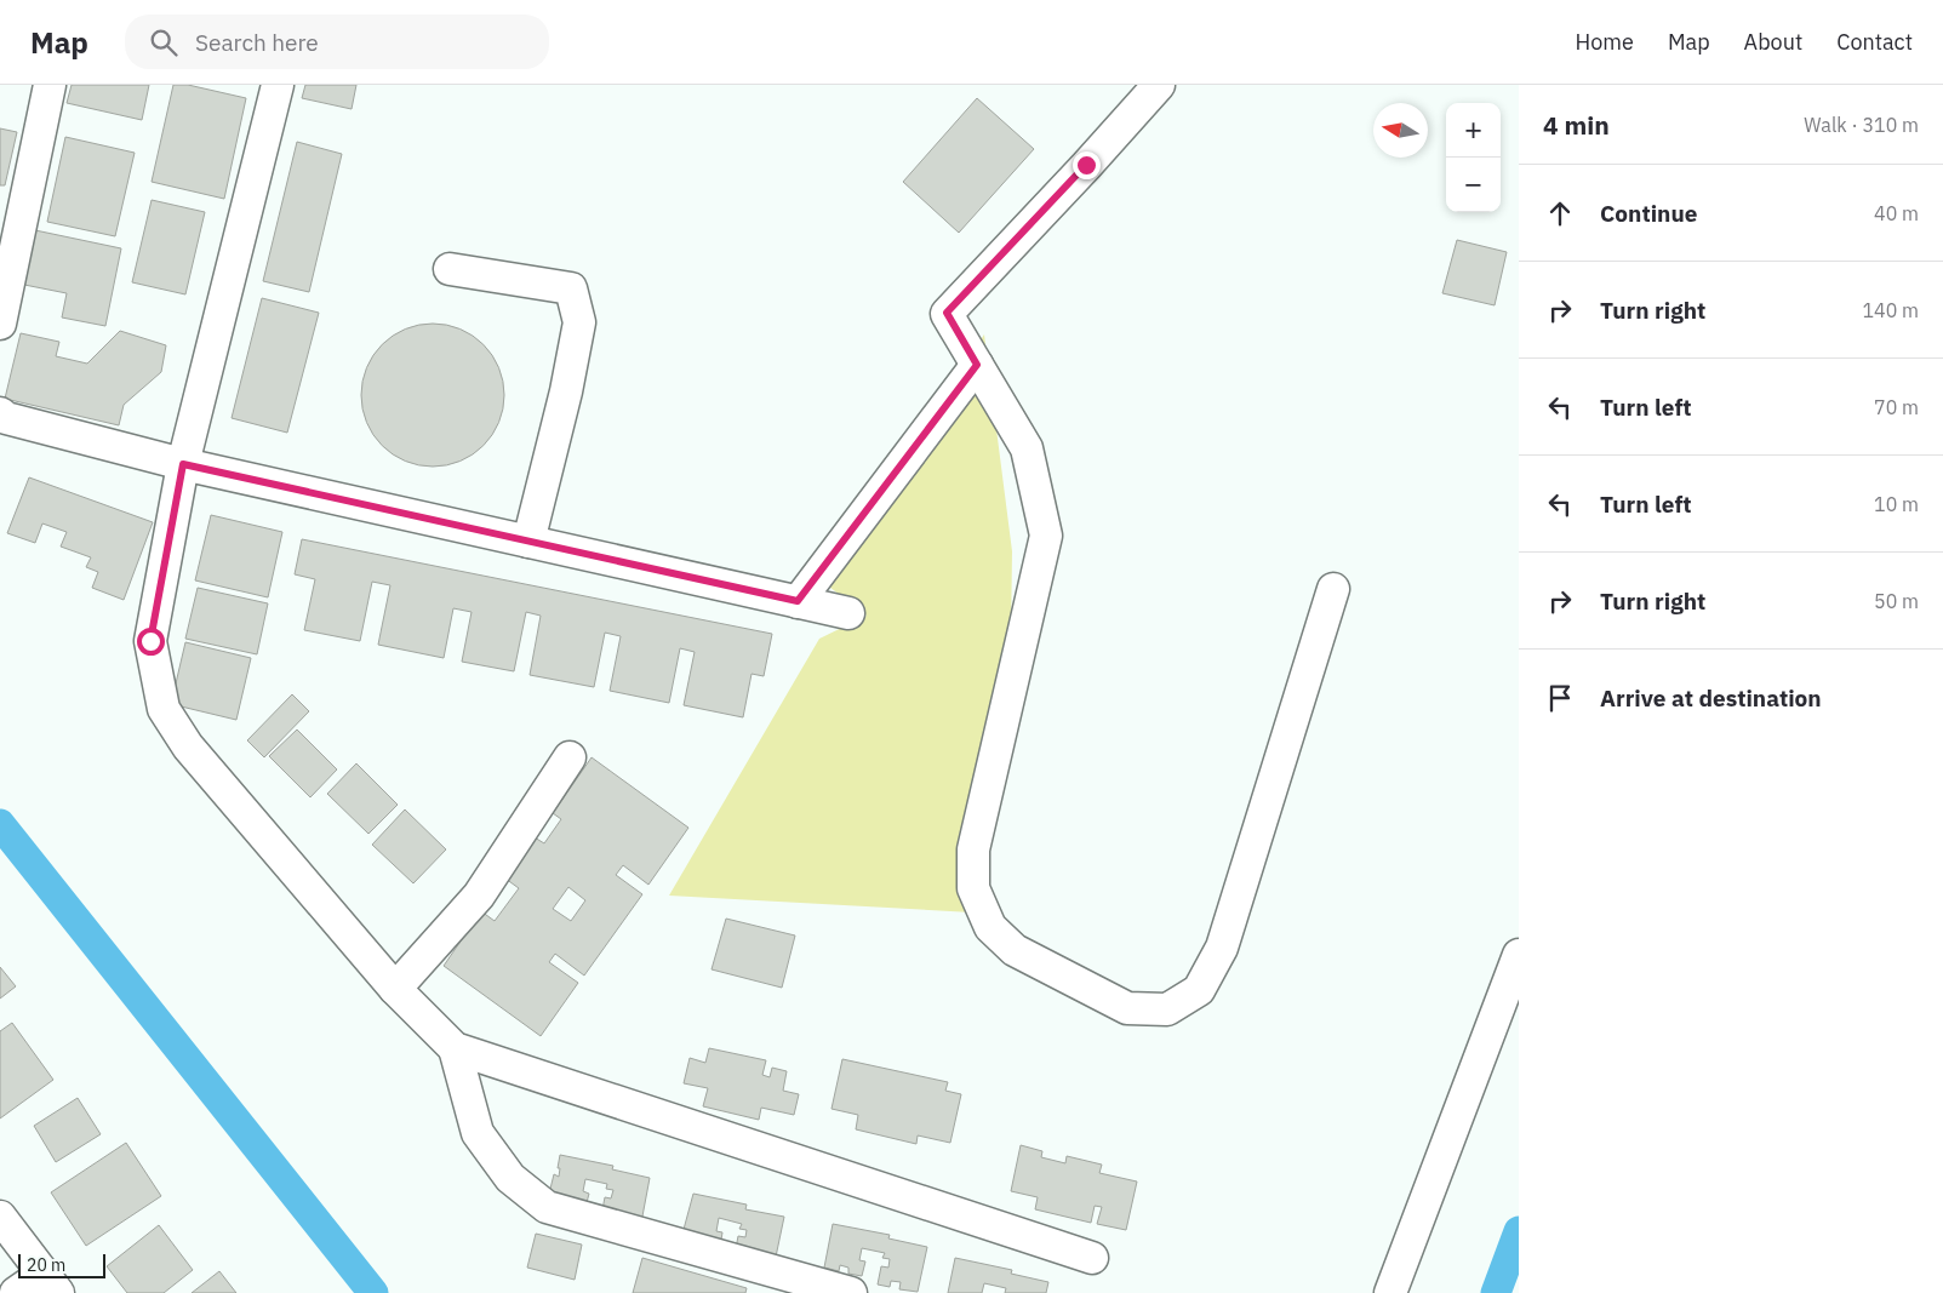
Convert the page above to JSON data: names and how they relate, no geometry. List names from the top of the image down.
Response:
{
  "scale_bar": "20 m",
  "north": "left",
  "page": {
    "header": "Map",
    "search": "Search here",
    "nav": [
      "Home",
      "Map",
      "About",
      "Contact"
    ],
    "heading": ["4 min", "Walk · 310 m"],
    "map_buttons": ["+", "−"],
    "list": [
      ["Continue", "40 m"],
      ["Turn right", "140 m"],
      ["Turn left", "70 m"],
      ["Turn left", "10 m"],
      ["Turn right", "50 m"],
      "Arrive at destination"
    ],
    "scale": "20 m"
  }
}
